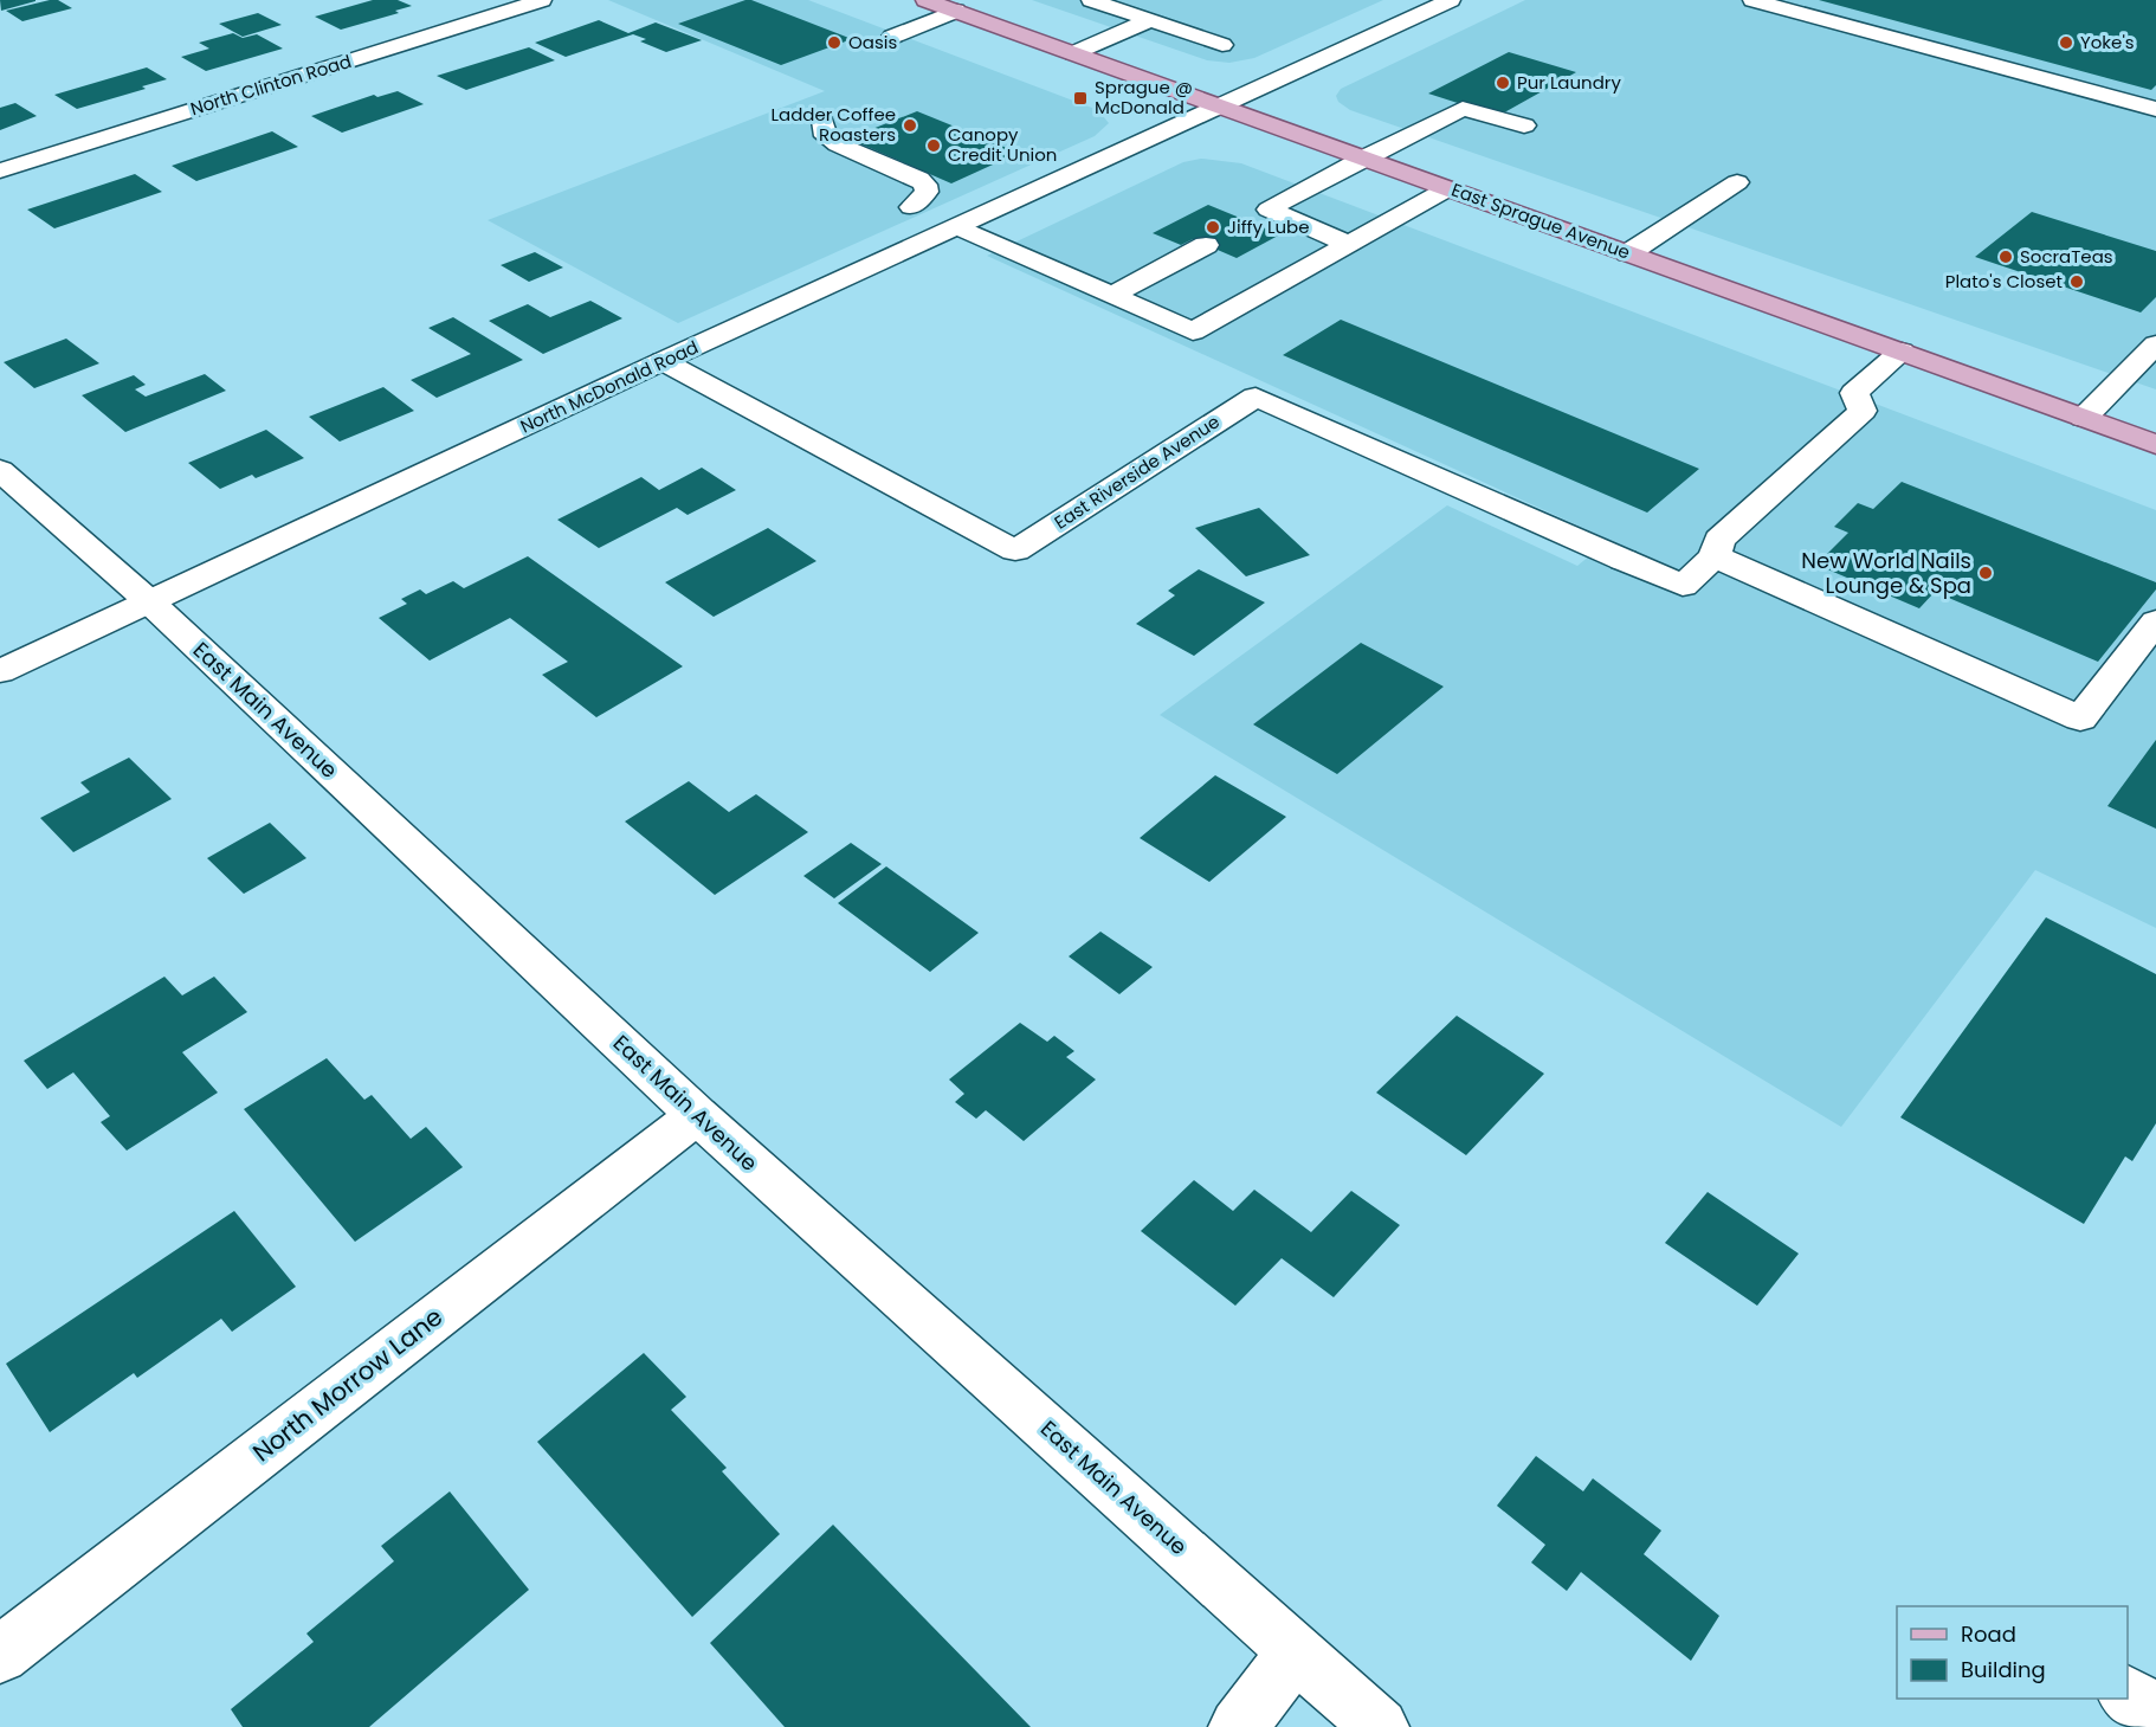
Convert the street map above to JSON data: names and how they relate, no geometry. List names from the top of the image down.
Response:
{
  "streets": {
    "main road": ["East Sprague Avenue"],
    "street": [
      "North Clinton Road",
      "North McDonald Road",
      "East Riverside Avenue",
      "East Main Avenue",
      "North Morrow Lane"
    ]
  },
  "crossings": [
    ["East Sprague Avenue", "North McDonald Road"],
    ["North McDonald Road", "East Riverside Avenue"],
    ["North McDonald Road", "East Main Avenue"],
    ["East Main Avenue", "North Morrow Lane"]
  ],
  "places": {
    "other": [
      "Oasis",
      "Yoke's",
      "Pur Laundry",
      "Ladder Coffee Roasters",
      "Canopy Credit Union",
      "Jiffy Lube",
      "SocraTeas",
      "Plato's Closet",
      "New World Nails Lounge & Spa"
    ],
    "transit": ["Sprague @ McDonald"]
  },
  "legend": ["Road", "Building"]
}
